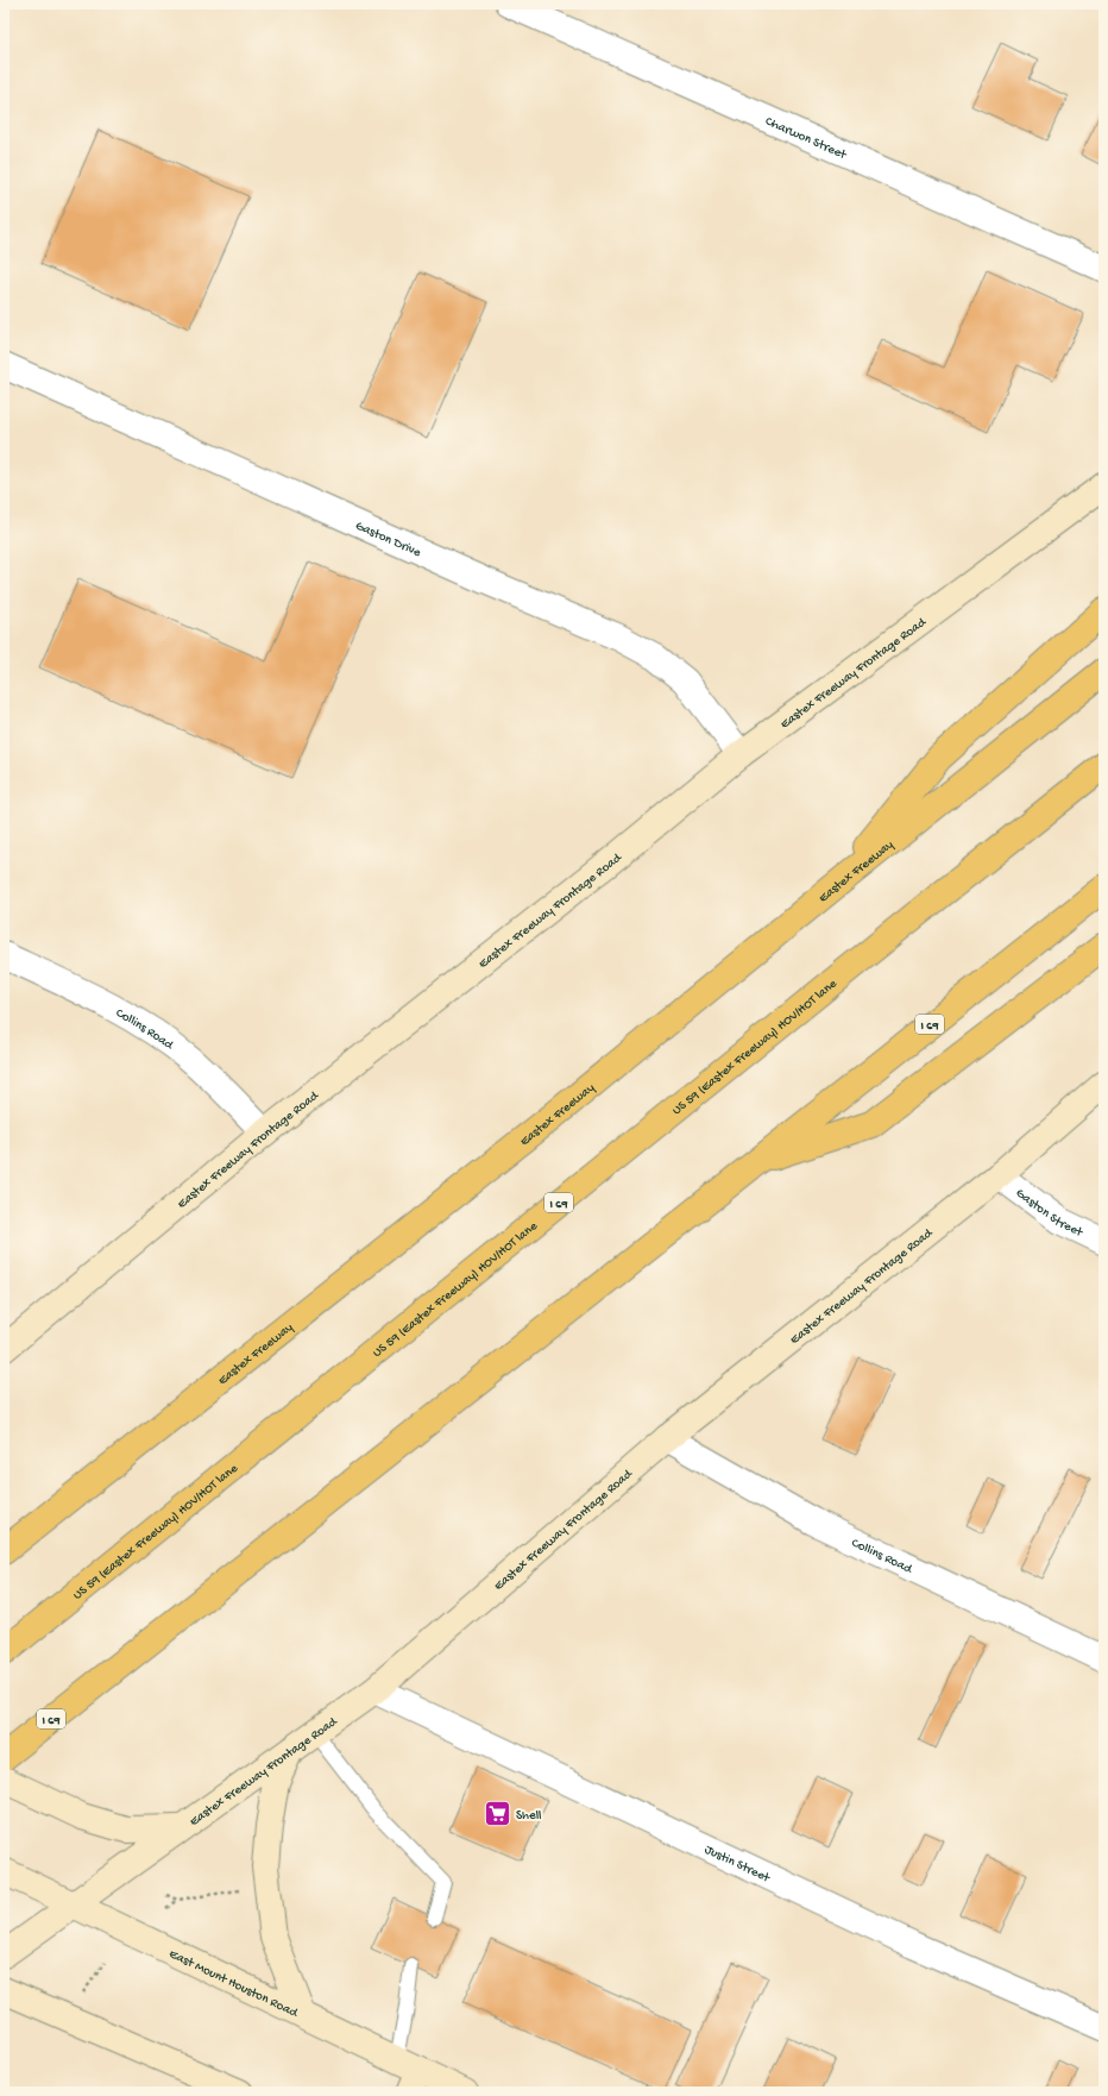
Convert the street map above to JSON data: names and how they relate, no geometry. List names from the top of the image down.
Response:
{
  "streets": {
    "highway": ["Eastex Freeway", "I 69", "US 59 (Eastex Freeway) HOV/HOT lane"],
    "main road": ["Eastex Freeway Frontage Road", "East Mount Houston Road"],
    "street": [
      "Charwon Street",
      "Gaston Drive",
      "Collins Road",
      "Gaston Street",
      "Justin Street"
    ]
  },
  "crossings": [
    ["Gaston Drive", "Eastex Freeway Frontage Road"],
    ["Eastex Freeway Frontage Road", "Collins Road"],
    ["Eastex Freeway Frontage Road", "Gaston Street"],
    ["Eastex Freeway Frontage Road", "Justin Street"],
    ["Eastex Freeway Frontage Road", "East Mount Houston Road"]
  ],
  "places": {
    "supermarket": ["Shell"]
  }
}
